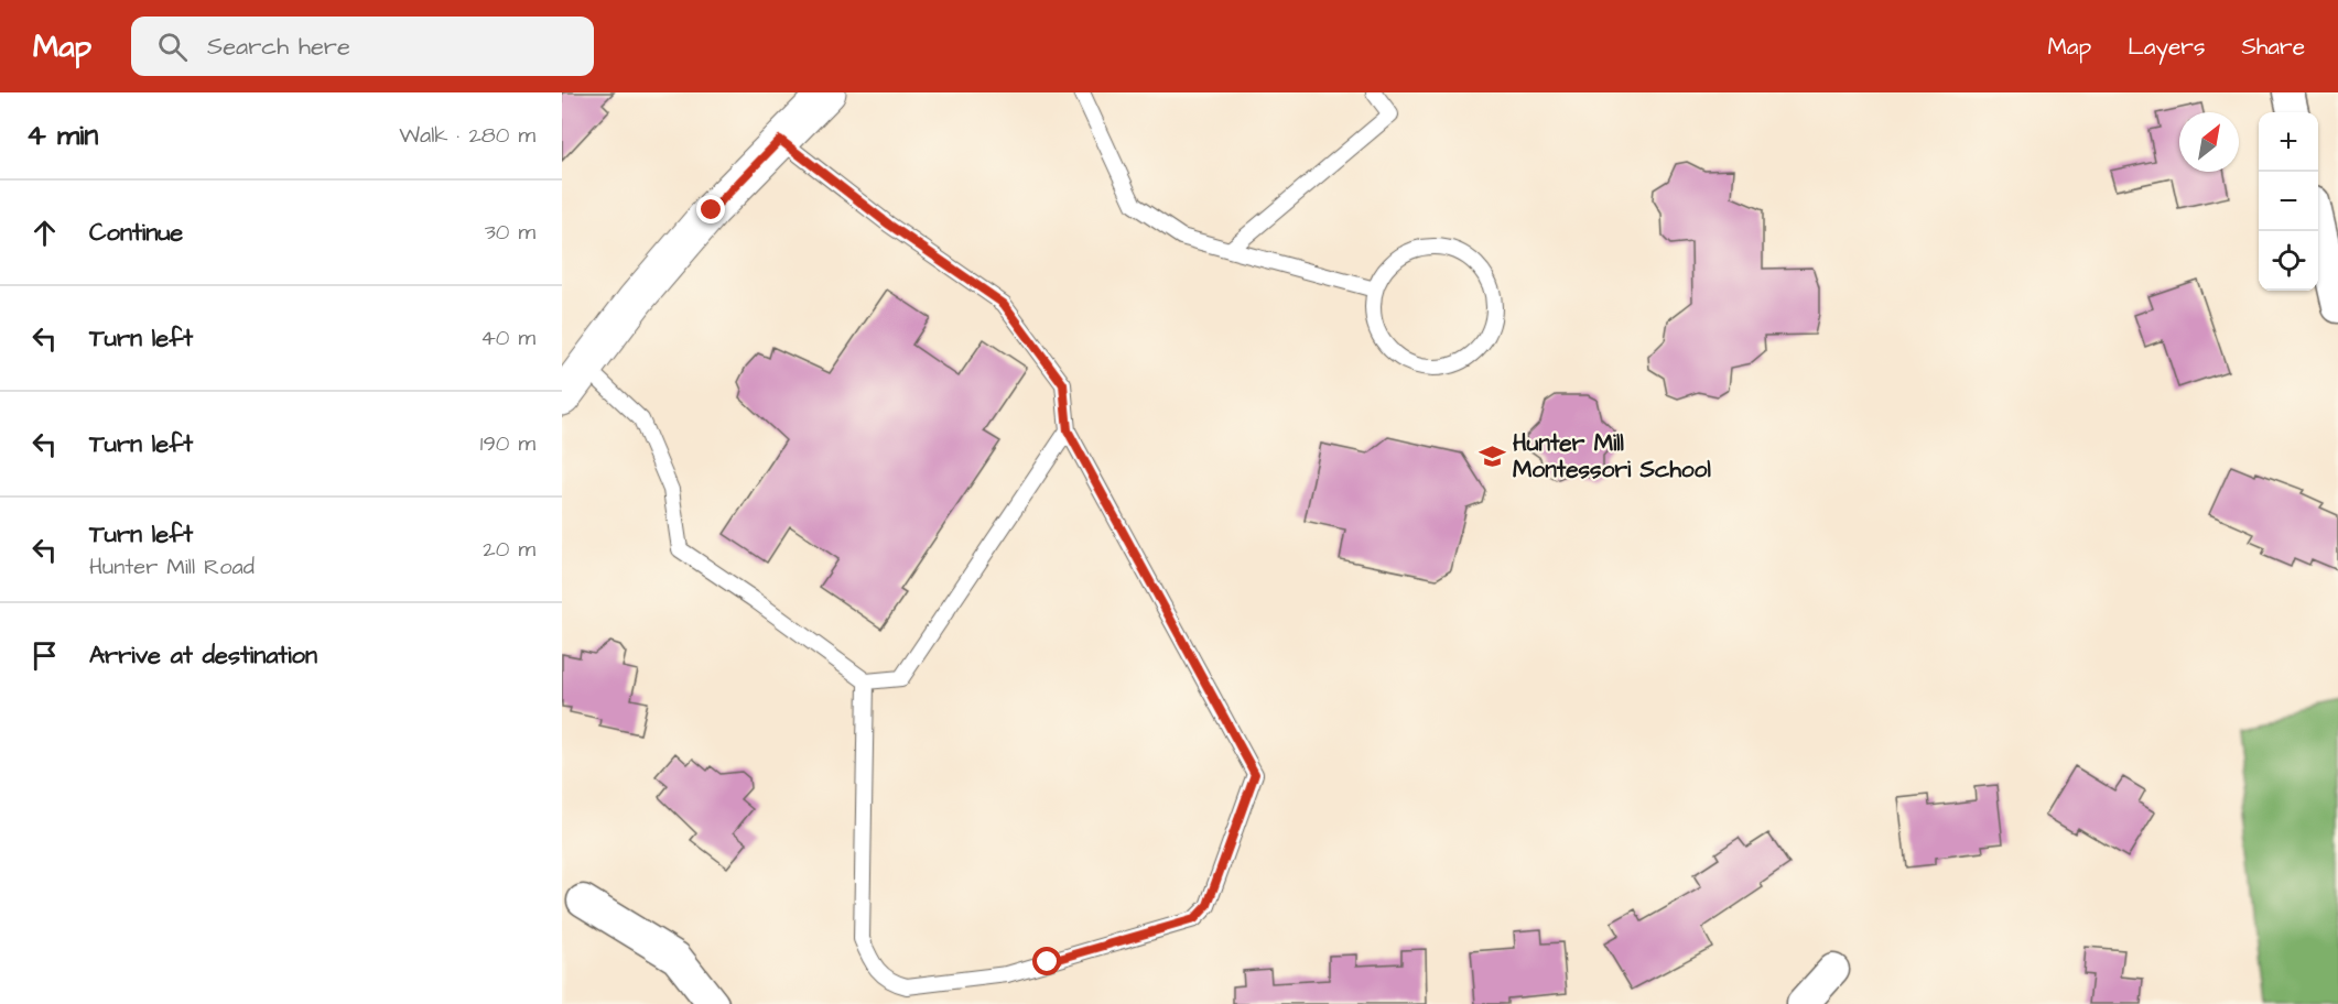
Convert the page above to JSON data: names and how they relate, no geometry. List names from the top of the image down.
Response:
{
  "places": {
    "school or university": ["Hunter Mill Montessori School"]
  },
  "north": "top right",
  "page": {
    "header": "Map",
    "search": "Search here",
    "nav": ["Map", "Layers", "Share"],
    "heading": ["4 min", "Walk · 280 m"],
    "map_buttons": ["+", "−"],
    "list": [
      ["Continue", "30 m"],
      ["Turn left", "40 m"],
      ["Turn left", "190 m"],
      ["Turn left", "Hunter Mill Road", "20 m"],
      "Arrive at destination"
    ]
  }
}
